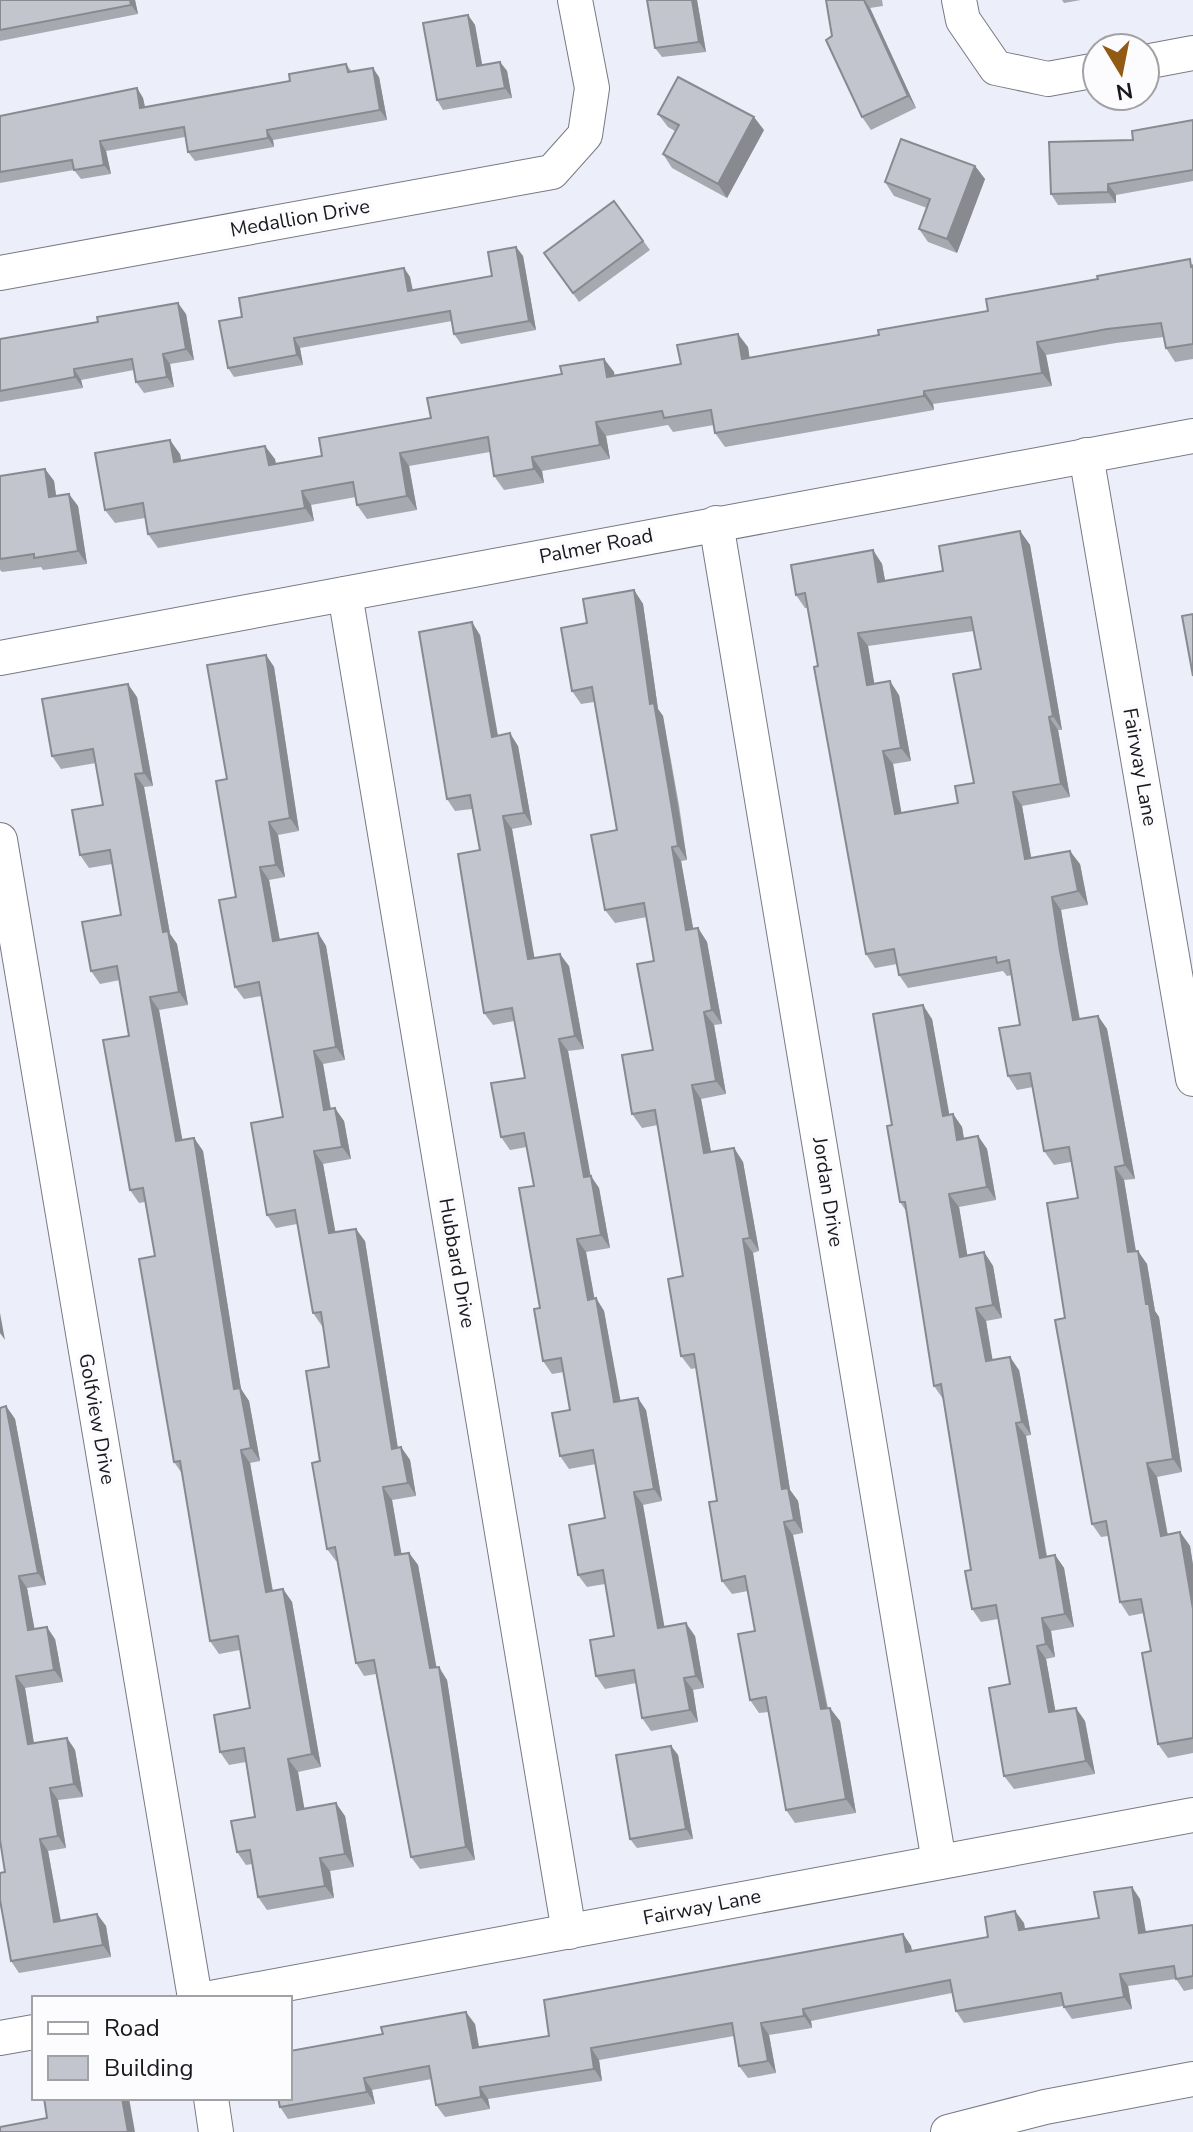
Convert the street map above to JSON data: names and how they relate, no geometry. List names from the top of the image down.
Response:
{
  "streets": {
    "street": [
      "Medallion Drive",
      "Palmer Road",
      "Fairway Lane",
      "Jordan Drive",
      "Hubbard Drive",
      "Golfview Drive"
    ]
  },
  "crossings": [
    ["Palmer Road", "Fairway Lane"],
    ["Palmer Road", "Jordan Drive"],
    ["Palmer Road", "Hubbard Drive"],
    ["Fairway Lane", "Jordan Drive"],
    ["Fairway Lane", "Hubbard Drive"]
  ],
  "legend": ["Road", "Building"],
  "north": "bottom"
}
